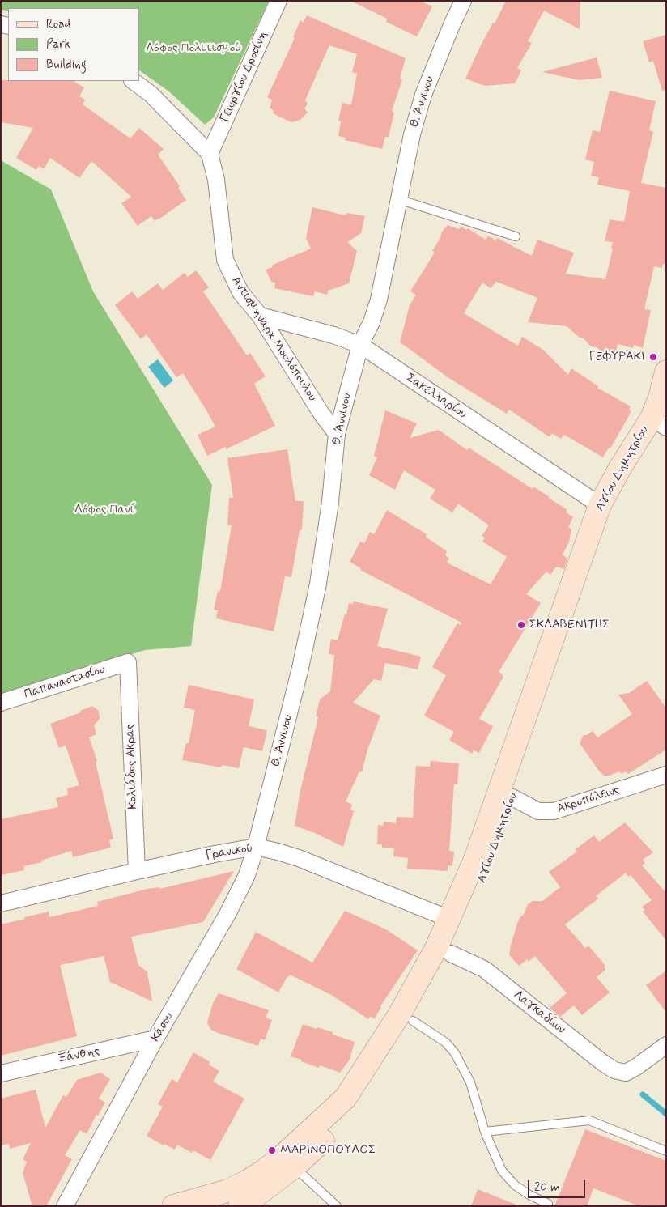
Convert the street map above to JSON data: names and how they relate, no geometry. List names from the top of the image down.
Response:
{
  "streets": {
    "street": [
      "Γεωργίου Δροσίνη",
      "Θ. Άννινου",
      "Αντισμηναρχ Μουλόπουλου",
      "Σακελλαρίου",
      "Αγίου Δημητρίου",
      "Παπαναστασίου",
      "Κολιάδος Ακρας",
      "Ακροπόλεως",
      "Γρανικού",
      "Λαγκαδίων",
      "Κάσου",
      "Ξάνθης"
    ]
  },
  "crossings": [
    ["Γεωργίου Δροσίνη", "Αντισμηναρχ Μουλόπουλου"],
    ["Θ. Άννινου", "Αντισμηναρχ Μουλόπουλου"],
    ["Θ. Άννινου", "Σακελλαρίου"],
    ["Θ. Άννινου", "Γρανικού"],
    ["Θ. Άννινου", "Κάσου"],
    ["Αντισμηναρχ Μουλόπουλου", "Σακελλαρίου"],
    ["Σακελλαρίου", "Αγίου Δημητρίου"],
    ["Αγίου Δημητρίου", "Ακροπόλεως"],
    ["Αγίου Δημητρίου", "Γρανικού"],
    ["Αγίου Δημητρίου", "Λαγκαδίων"],
    ["Παπαναστασίου", "Κολιάδος Ακρας"],
    ["Κολιάδος Ακρας", "Γρανικού"],
    ["Γρανικού", "Κάσου"],
    ["Κάσου", "Ξάνθης"]
  ],
  "parks": ["Λόφος Πολιτισμού", "Λόφος Πανί"],
  "places": ["ΓΕΦΥΡΑΚΙ", "ΣΚΛΑΒΕΝΙΤΗΣ", "ΜΑΡΙΝΟΠΟΥΛΟΣ"],
  "legend": ["Road", "Park", "Building"],
  "scale_bar": "20 m"
}
